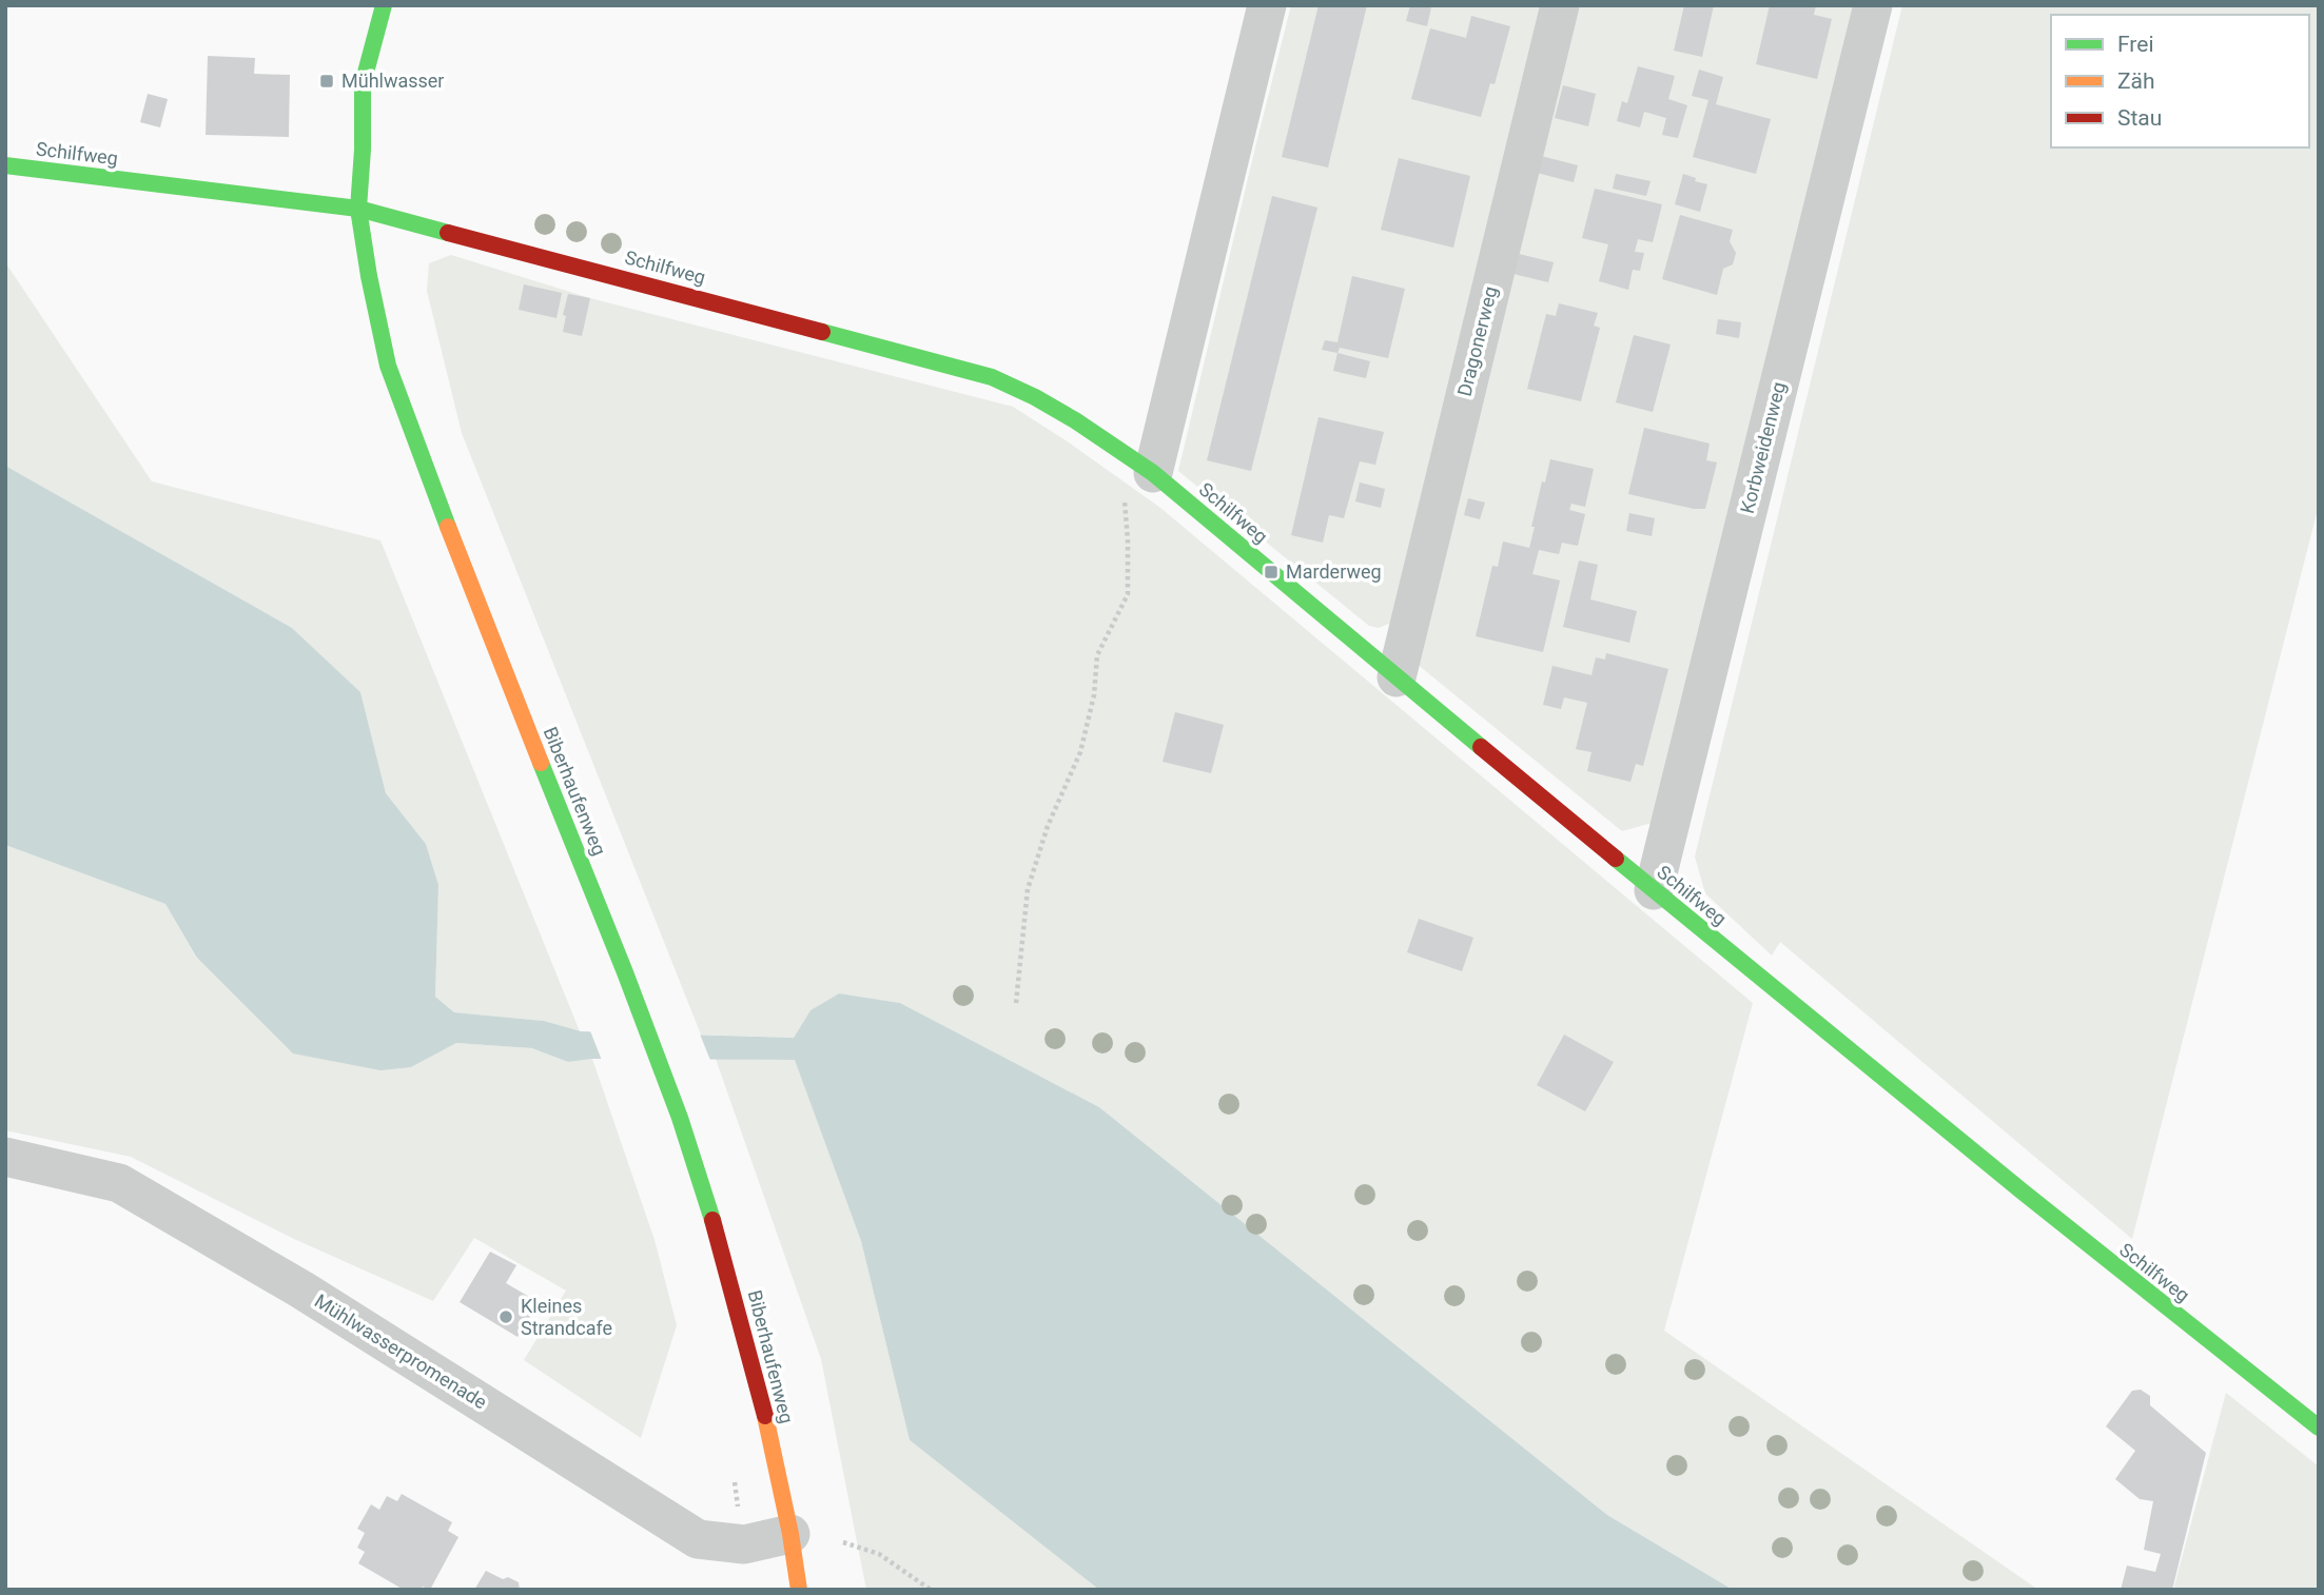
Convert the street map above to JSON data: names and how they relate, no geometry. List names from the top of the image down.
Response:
{
  "streets": {
    "street": [
      "Schilfweg",
      "Dragonerweg",
      "Korbweidenweg",
      "Biberhaufenweg",
      "Mühlwasserpromenade"
    ]
  },
  "crossings": [
    ["Schilfweg", "Dragonerweg"],
    ["Schilfweg", "Korbweidenweg"],
    ["Schilfweg", "Biberhaufenweg"],
    ["Biberhaufenweg", "Mühlwasserpromenade"]
  ],
  "places": {
    "transit": ["Mühlwasser", "Marderweg"],
    "other": ["Kleines Strandcafe"]
  },
  "legend": ["Frei", "Zäh", "Stau"]
}
